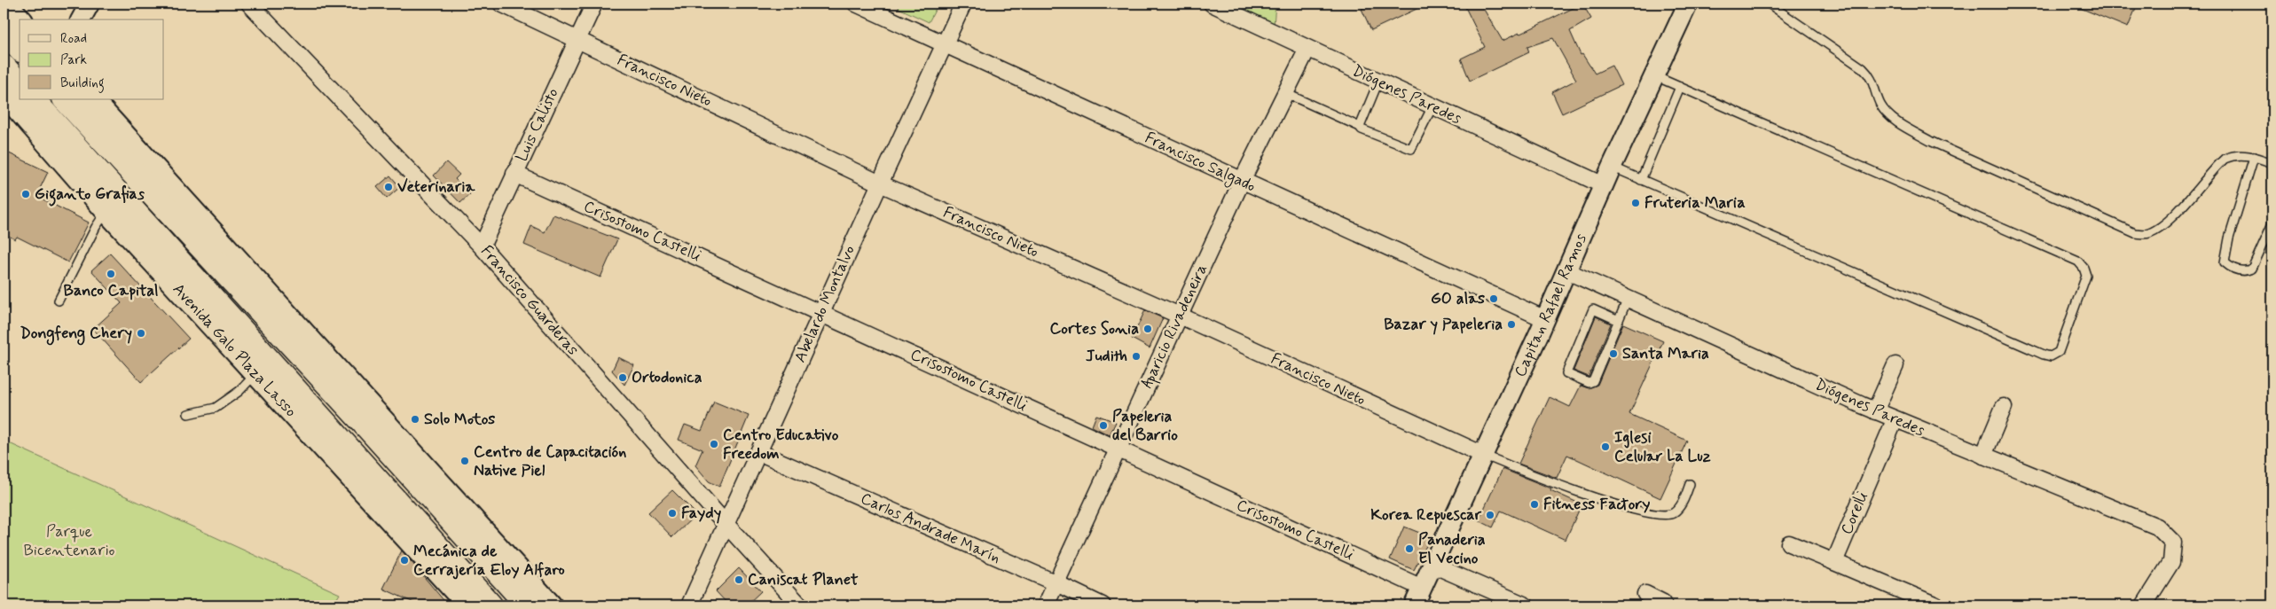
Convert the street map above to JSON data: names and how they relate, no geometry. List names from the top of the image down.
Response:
{
  "streets": {
    "main road": ["Avenida Galo Plaza Lasso"],
    "street": [
      "Francisco Nieto",
      "Diógenes Paredes",
      "Luis Calisto",
      "Francisco Salgado",
      "Crisostomo Castelli",
      "Francisco Guarderas",
      "Abelardo Montalvo",
      "Capitan Rafael Ramos",
      "Aparicio Rivadeneira",
      "Corelli",
      "Carlos Andrade Marín"
    ]
  },
  "crossings": [
    ["Francisco Nieto", "Luis Calisto"],
    ["Francisco Nieto", "Abelardo Montalvo"],
    ["Francisco Nieto", "Capitan Rafael Ramos"],
    ["Francisco Nieto", "Aparicio Rivadeneira"],
    ["Diógenes Paredes", "Capitan Rafael Ramos"],
    ["Diógenes Paredes", "Aparicio Rivadeneira"],
    ["Diógenes Paredes", "Corelli"],
    ["Luis Calisto", "Crisostomo Castelli"],
    ["Luis Calisto", "Francisco Guarderas"],
    ["Francisco Salgado", "Abelardo Montalvo"],
    ["Francisco Salgado", "Capitan Rafael Ramos"],
    ["Francisco Salgado", "Aparicio Rivadeneira"],
    ["Crisostomo Castelli", "Abelardo Montalvo"],
    ["Crisostomo Castelli", "Capitan Rafael Ramos"],
    ["Crisostomo Castelli", "Aparicio Rivadeneira"],
    ["Francisco Guarderas", "Abelardo Montalvo"],
    ["Abelardo Montalvo", "Carlos Andrade Marín"],
    ["Aparicio Rivadeneira", "Carlos Andrade Marín"]
  ],
  "parks": ["Parque Bicentenario"],
  "places": [
    "Veterinaria",
    "Giganto Grafias",
    "Fruteria Maria",
    "Banco Capital",
    "GO alas",
    "Bazar y Papeleria",
    "Cortes Sonia",
    "Dongfeng Chery",
    "Santa Maria",
    "Judith",
    "Ortodonica",
    "Solo Motos",
    "Papeleria del Barrio",
    "Centro Educativo Freedom",
    "Iglesi Celular La Luz",
    "Centro de Capacitación Native Piel",
    "Fitness Factory",
    "Faydy",
    "Korea Repuescar",
    "Panaderia El Vecino",
    "Mecánica de Cerrajería Eloy Alfaro",
    "Caniscat Planet"
  ],
  "legend": ["Road", "Park", "Building"]
}
